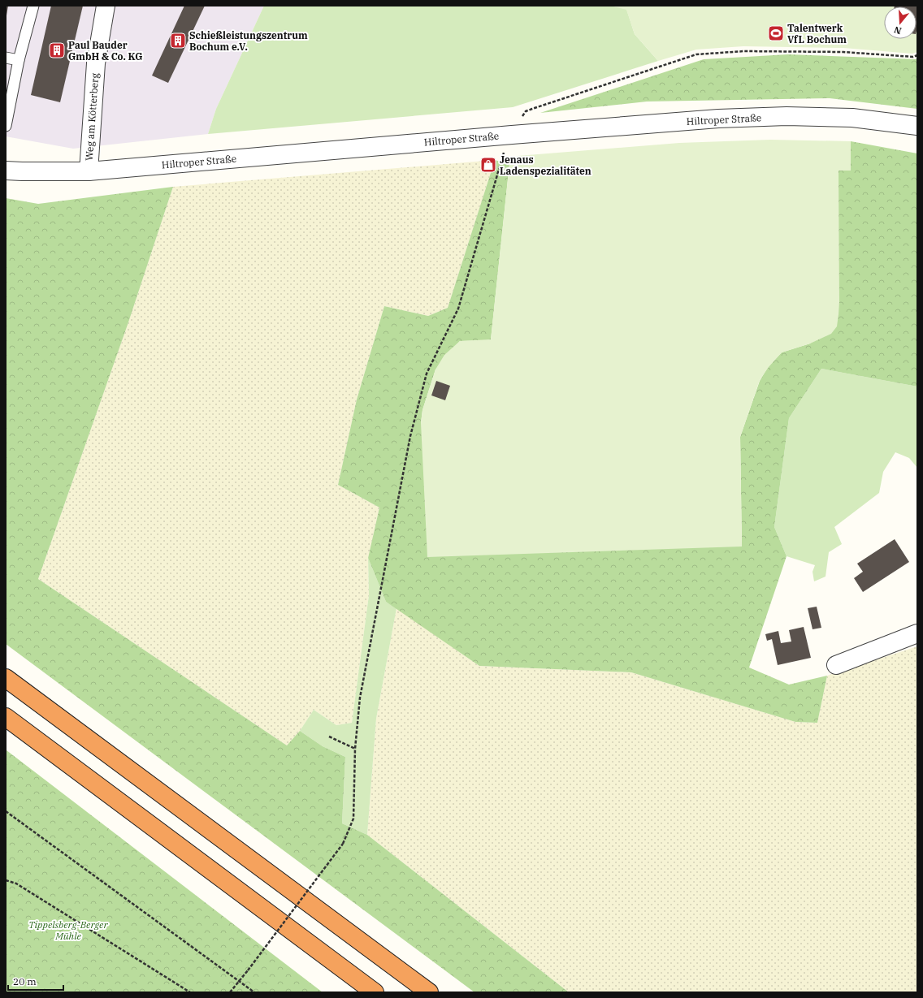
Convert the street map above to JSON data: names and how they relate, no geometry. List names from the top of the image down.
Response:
{
  "streets": {
    "street": ["Weg am Kötterberg", "Hiltroper Straße"]
  },
  "crossings": [
    ["Weg am Kötterberg", "Hiltroper Straße"]
  ],
  "parks": ["Tippelsberg-Berger Mühle"],
  "places": {
    "sports": ["Talentwerk VfL Bochum"],
    "building": ["Schießleistungszentrum Bochum e.V.", "Paul Bauder GmbH & Co. KG"],
    "shop": ["Jenaus Ladenspezialitäten"]
  },
  "scale_bar": "20 m",
  "north": "bottom"
}
